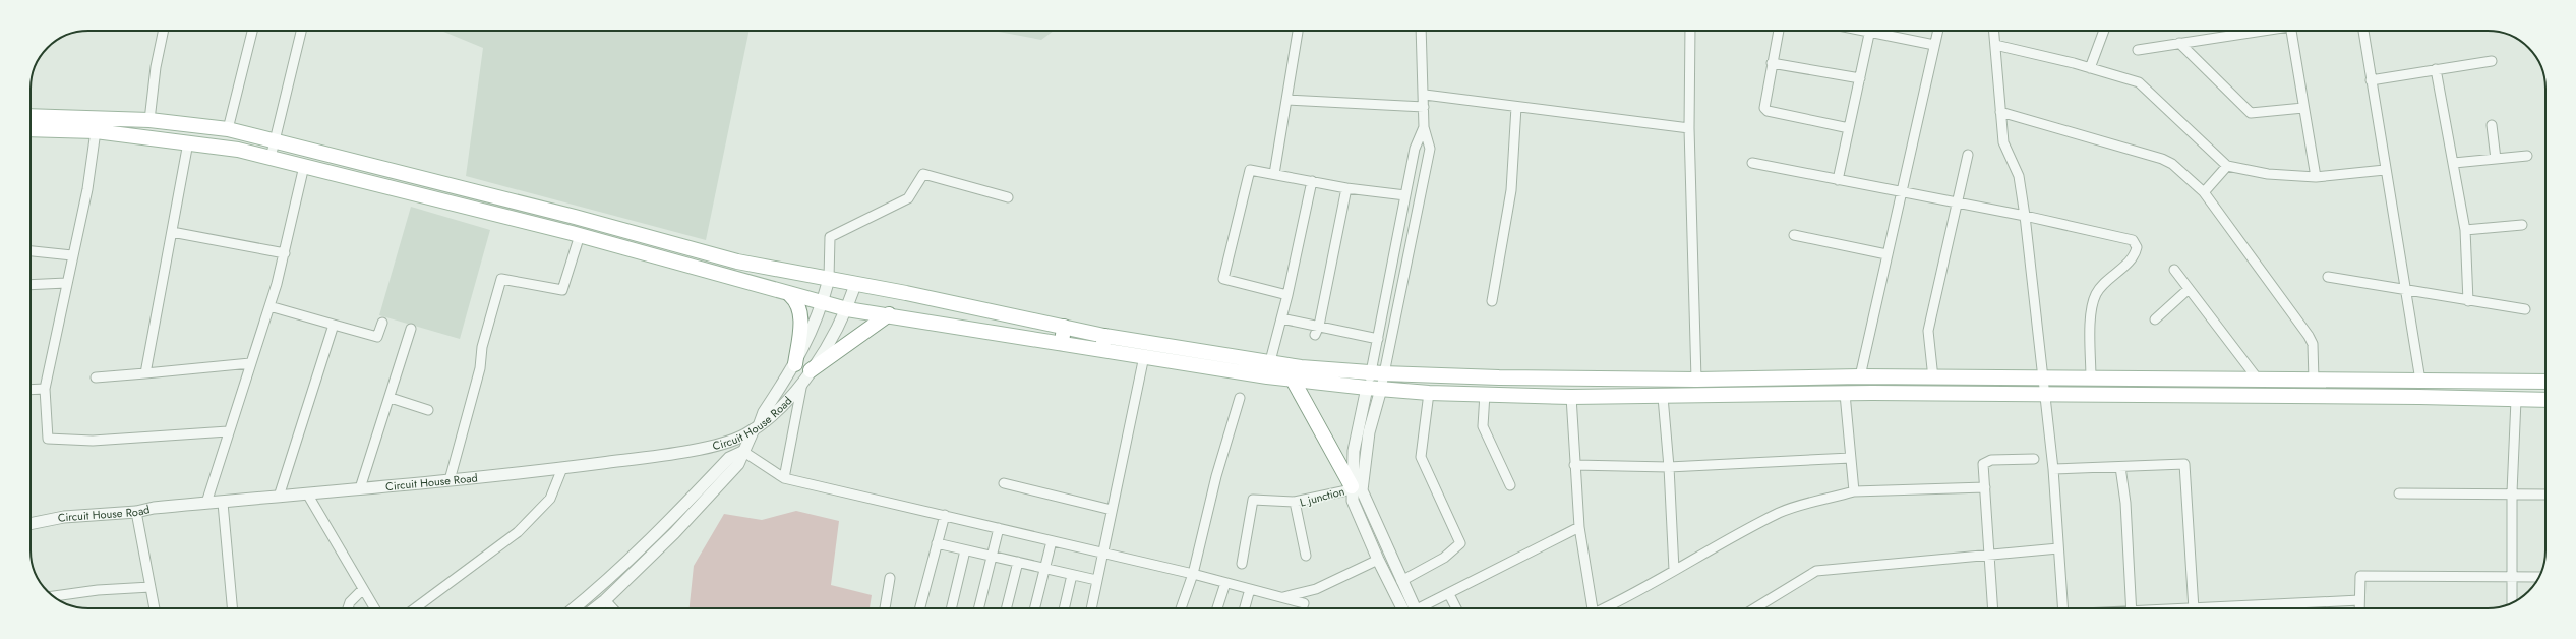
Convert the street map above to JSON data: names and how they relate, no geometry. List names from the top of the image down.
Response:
{
  "streets": {
    "street": ["Circuit House Road", "L junction"]
  }
}
